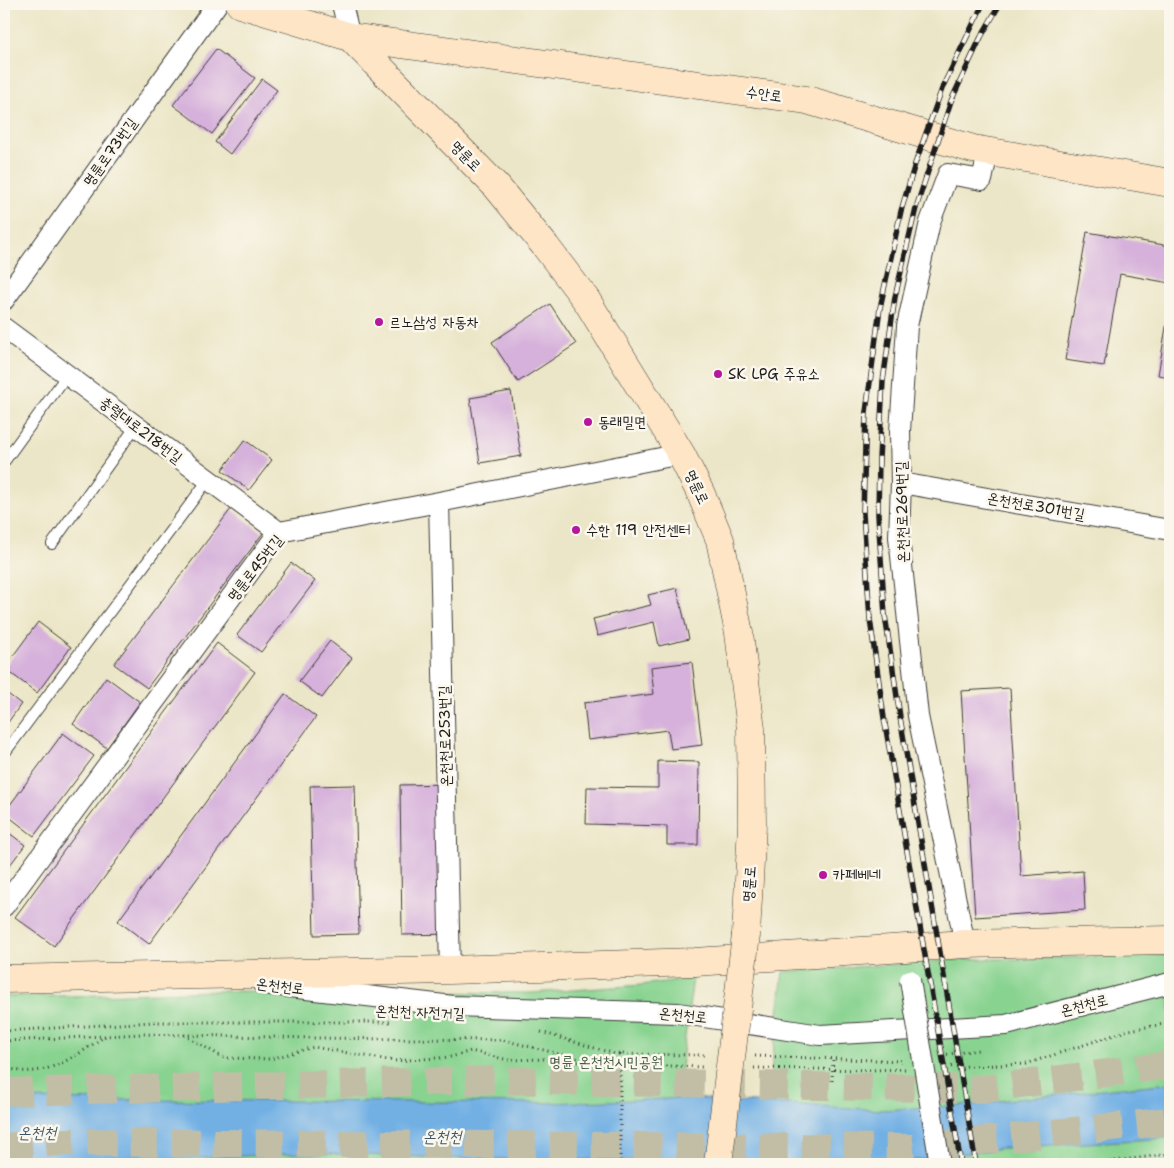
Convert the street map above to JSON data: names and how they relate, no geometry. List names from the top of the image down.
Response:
{
  "streets": {
    "main road": ["수안로", "명륜로", "온천천로"],
    "street": [
      "명륜로73번길",
      "충렬대로218번길",
      "온천천로301번길",
      "온천천로269번길",
      "명륜로45번길",
      "온천천로253번길"
    ],
    "path": ["온천천 자전거길"]
  },
  "crossings": [
    ["수안로", "명륜로"],
    ["수안로", "온천천로269번길"],
    ["명륜로", "명륜로45번길"],
    ["충렬대로218번길", "명륜로45번길"],
    ["온천천로301번길", "온천천로269번길"],
    ["온천천로269번길", "온천천로"],
    ["명륜로45번길", "온천천로253번길"],
    ["온천천로253번길", "온천천로"]
  ],
  "water": ["온천천"],
  "parks": ["명륜 온천천시민공원"],
  "places": [
    "르노삼성 자동차",
    "SK LPG 주유소",
    "동래밀면",
    "수한 119 안전센터",
    "카페베네"
  ]
}
